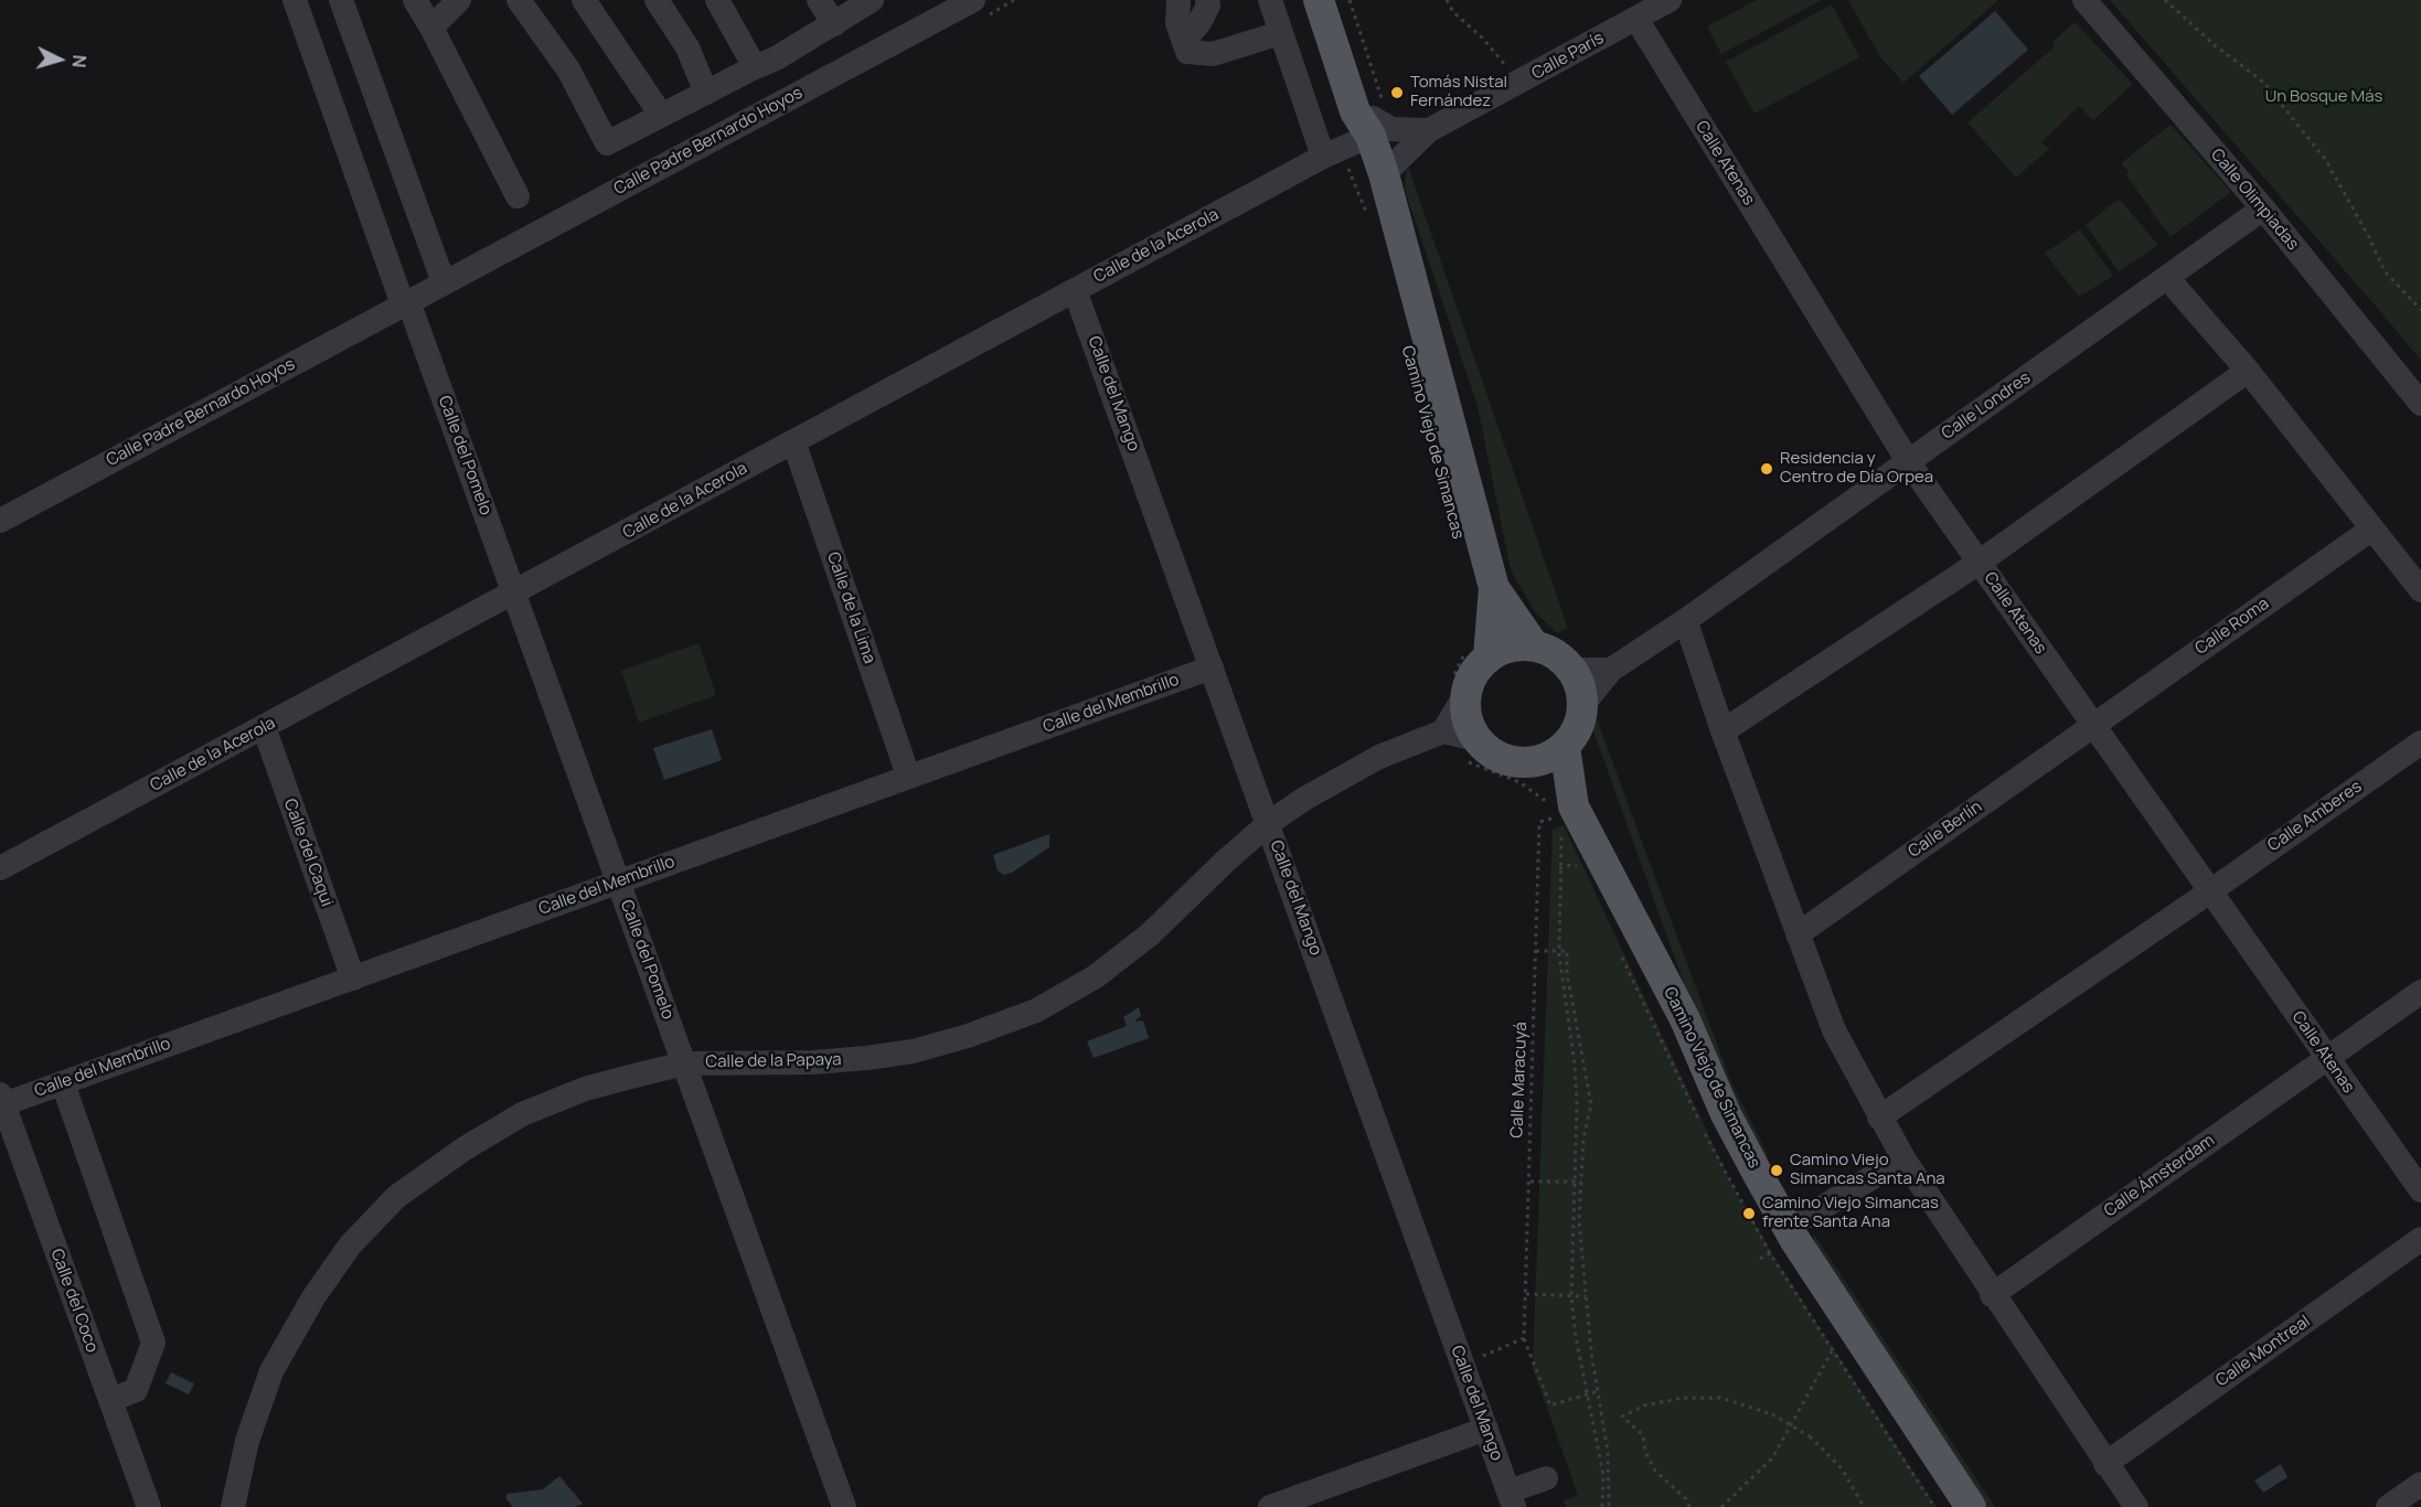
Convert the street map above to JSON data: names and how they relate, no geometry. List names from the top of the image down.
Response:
{
  "streets": {
    "main road": ["Camino Viejo de Simancas"],
    "street": [
      "Calle París",
      "Calle Padre Bernardo Hoyos",
      "Calle Atenas",
      "Calle Olimpiadas",
      "Calle de la Acerola",
      "Calle del Mango",
      "Calle Londres",
      "Calle del Pomelo",
      "Calle de la Lima",
      "Calle Roma",
      "Calle del Membrillo",
      "Calle Amberes",
      "Calle Berlín",
      "Calle del Caqui",
      "Calle de la Papaya",
      "Calle Ámsterdam",
      "Calle del Coco",
      "Calle Montreal"
    ],
    "path": ["Calle Maracuyá"]
  },
  "crossings": [
    ["Calle París", "Calle Atenas"],
    ["Calle París", "Calle de la Acerola"],
    ["Calle París", "Camino Viejo de Simancas"],
    ["Calle Padre Bernardo Hoyos", "Calle del Pomelo"],
    ["Calle Atenas", "Calle Londres"],
    ["Calle Atenas", "Calle Roma"],
    ["Calle Atenas", "Calle Amberes"],
    ["Calle Atenas", "Calle Berlín"],
    ["Calle Atenas", "Calle Ámsterdam"],
    ["Calle Olimpiadas", "Calle Londres"],
    ["Calle de la Acerola", "Calle del Mango"],
    ["Calle de la Acerola", "Camino Viejo de Simancas"],
    ["Calle de la Acerola", "Calle del Pomelo"],
    ["Calle de la Acerola", "Calle de la Lima"],
    ["Calle de la Acerola", "Calle del Caqui"],
    ["Calle del Mango", "Calle del Membrillo"],
    ["Calle del Mango", "Calle de la Papaya"],
    ["Calle Londres", "Camino Viejo de Simancas"],
    ["Calle del Pomelo", "Calle del Membrillo"],
    ["Calle del Pomelo", "Calle de la Papaya"],
    ["Calle de la Lima", "Calle del Membrillo"],
    ["Calle Roma", "Calle Berlín"],
    ["Calle del Membrillo", "Calle del Caqui"],
    ["Calle del Membrillo", "Calle del Coco"]
  ],
  "parks": ["Un Bosque Más"],
  "places": [
    "Tomás Nistal Fernández",
    "Residencia y Centro de Día Orpea",
    "Camino Viejo Simancas Santa Ana",
    "Camino Viejo Simancas frente Santa Ana"
  ],
  "north": "right"
}
